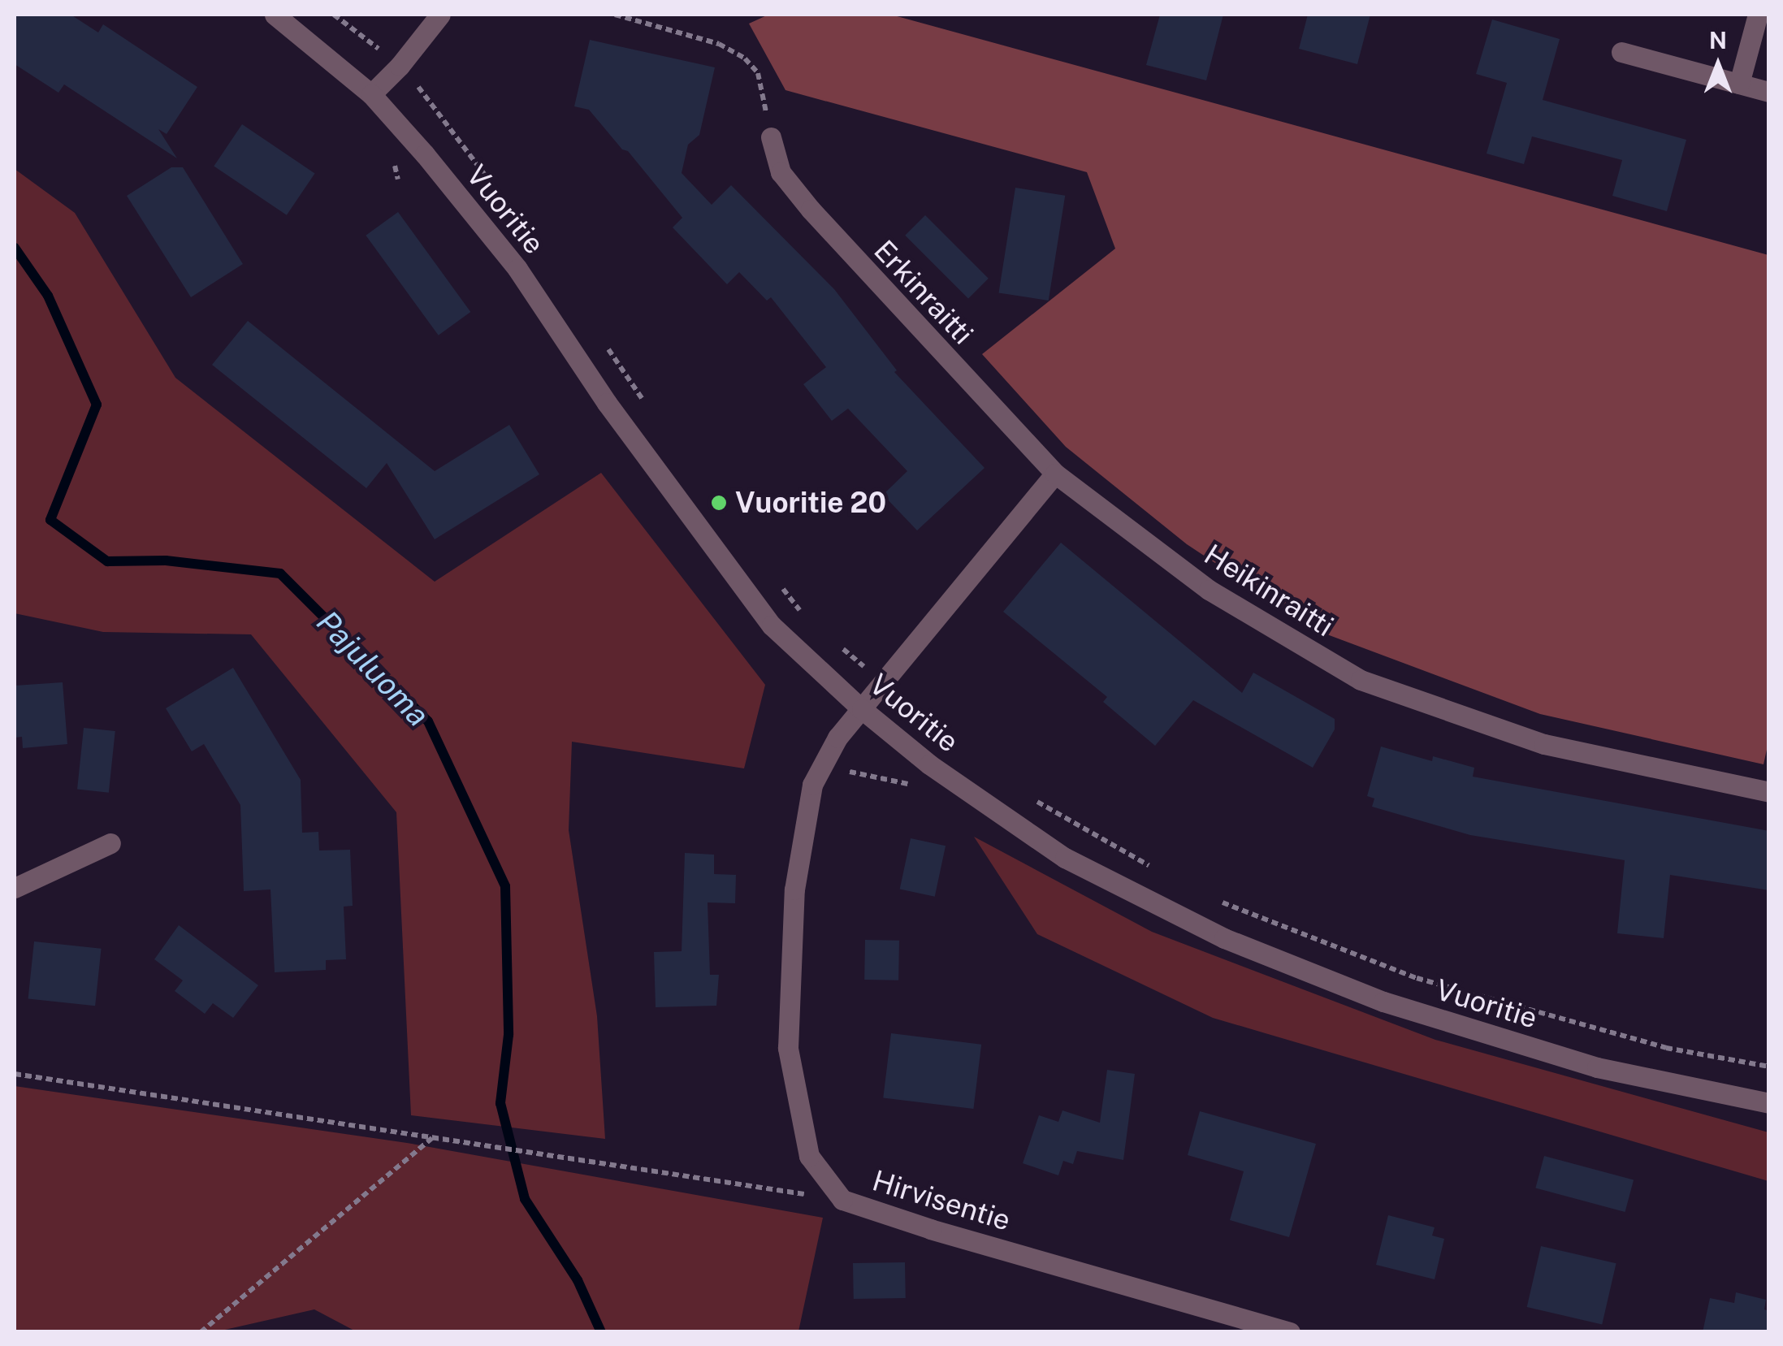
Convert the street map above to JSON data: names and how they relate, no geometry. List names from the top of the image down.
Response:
{
  "streets": {
    "street": [
      "Vuoritie",
      "Erkinraitti",
      "Heikinraitti",
      "Hirvisentie"
    ]
  },
  "crossings": [
    ["Vuoritie", "Hirvisentie"],
    ["Erkinraitti", "Heikinraitti"]
  ],
  "water": ["Pajuluoma"],
  "places": ["Vuoritie 20"],
  "north": "top"
}
